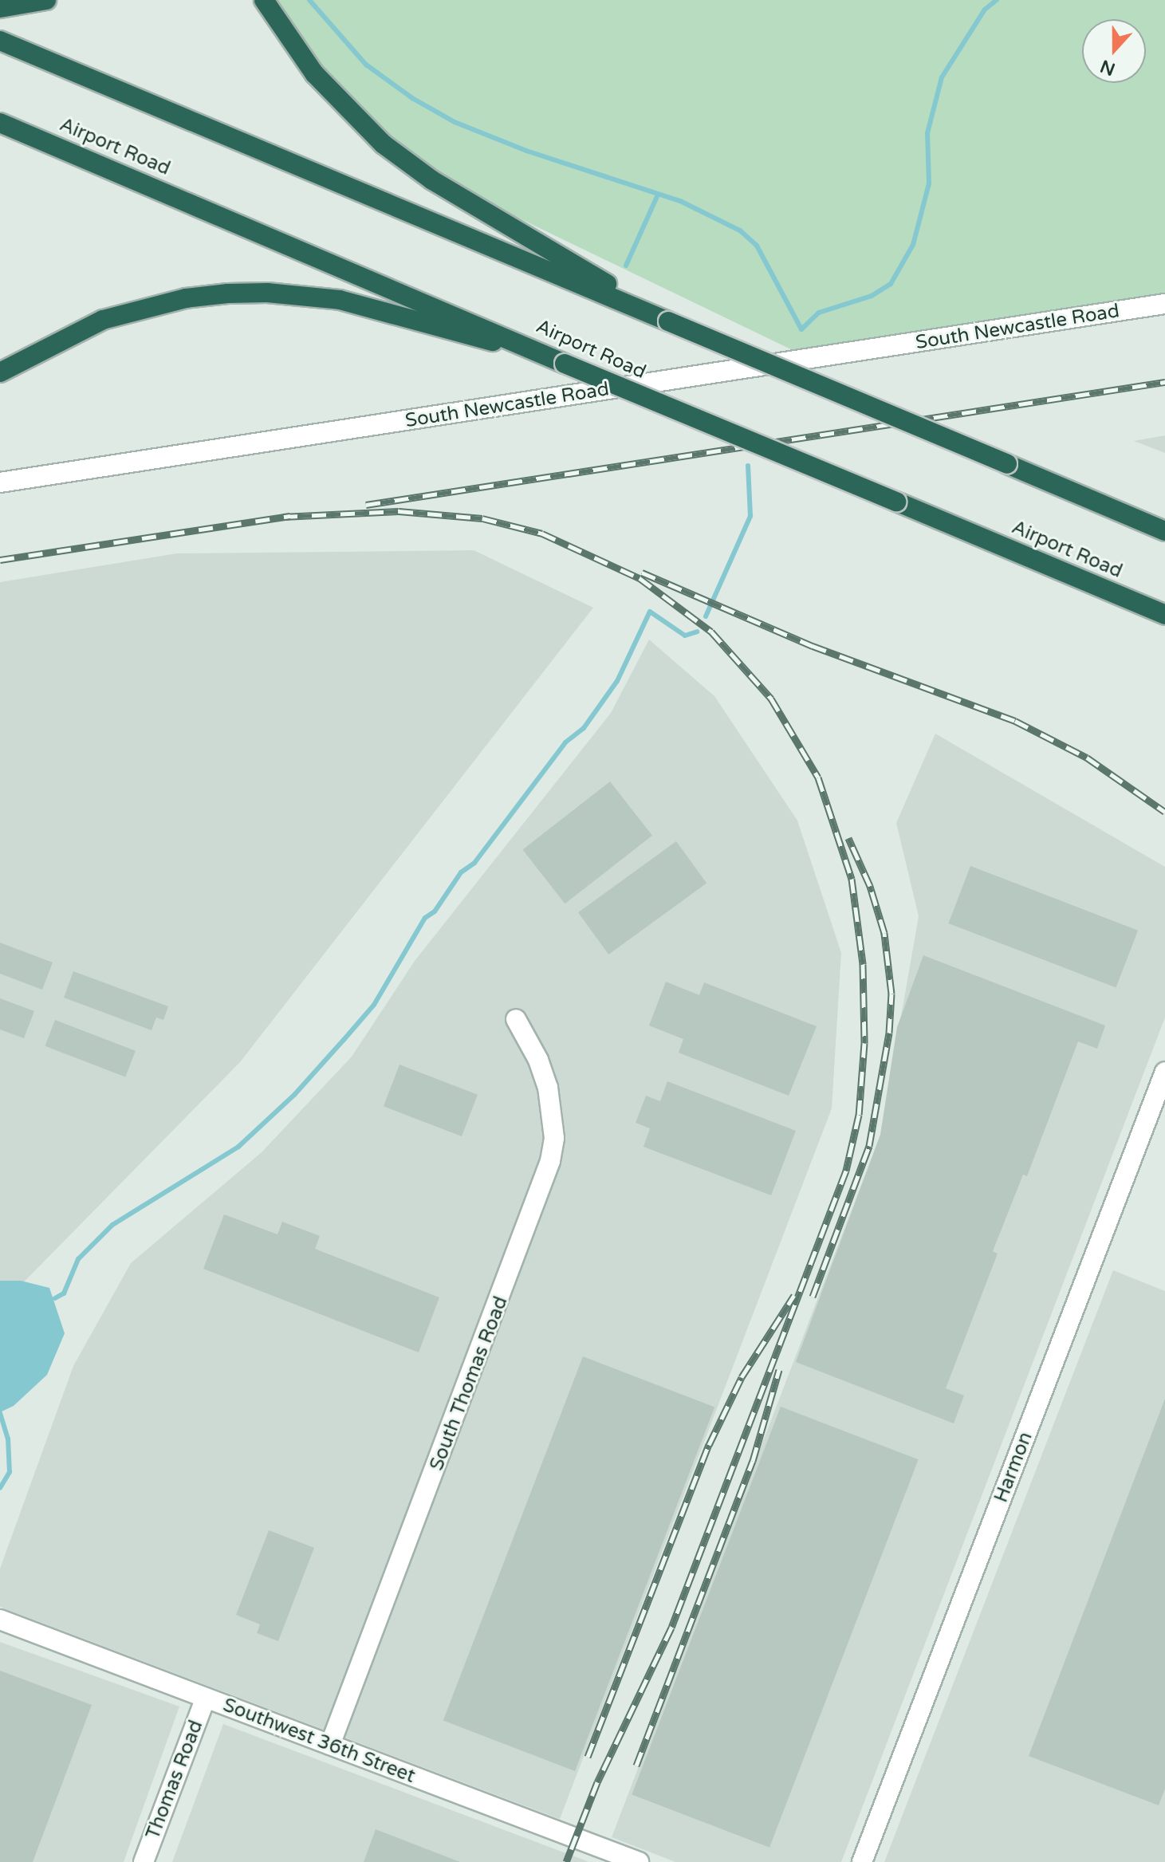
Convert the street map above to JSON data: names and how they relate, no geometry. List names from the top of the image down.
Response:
{
  "streets": {
    "highway": ["Airport Road"],
    "street": [
      "South Newcastle Road",
      "South Thomas Road",
      "Harmon",
      "Southwest 36th Street",
      "Thomas Road"
    ]
  },
  "crossings": [
    ["South Thomas Road", "Southwest 36th Street"],
    ["Southwest 36th Street", "Thomas Road"]
  ],
  "north": "bottom"
}
